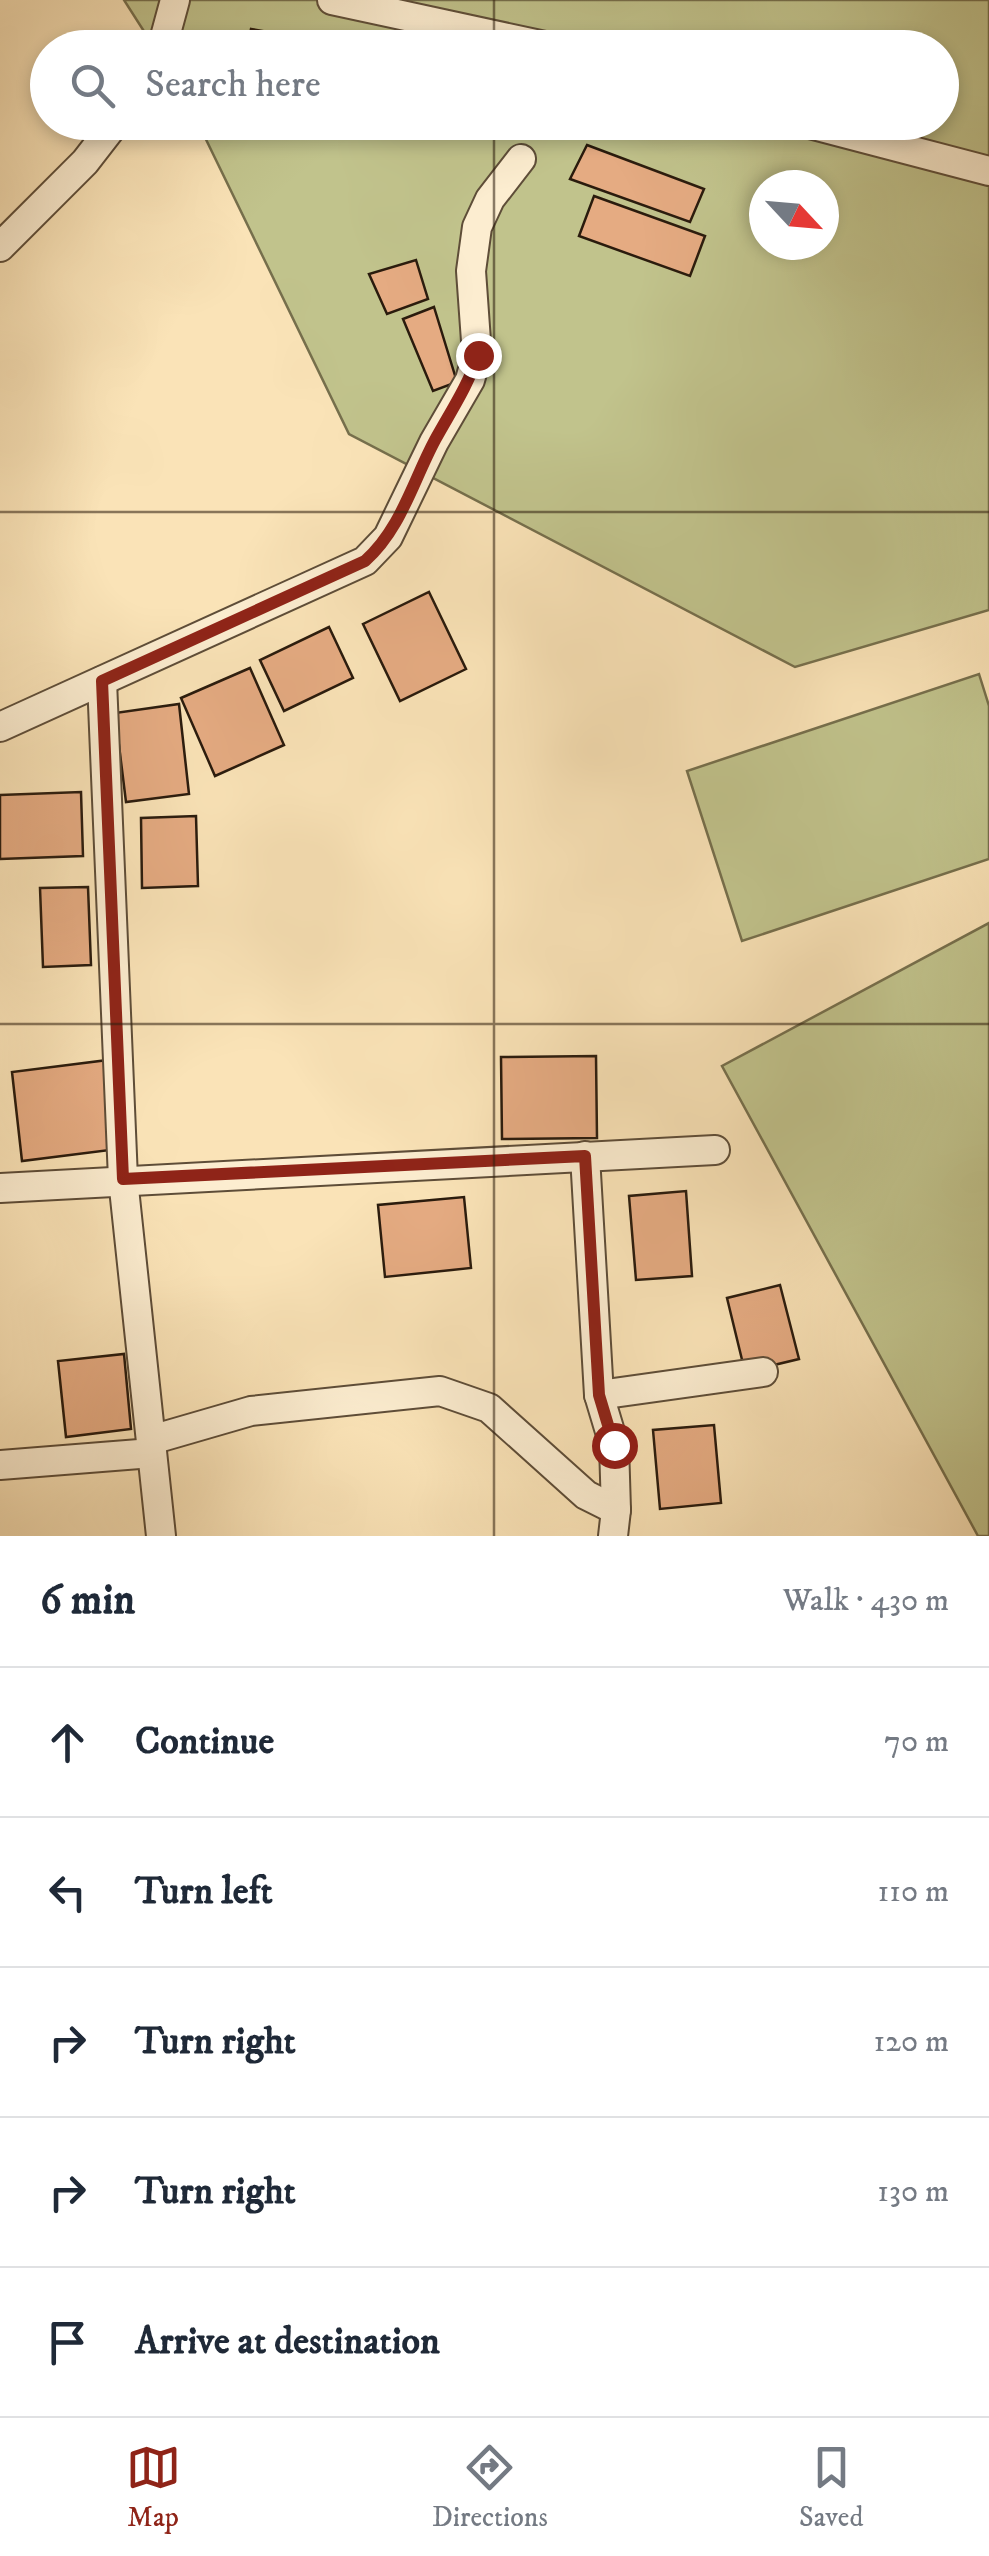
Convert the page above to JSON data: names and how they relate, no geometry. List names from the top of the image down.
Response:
{
  "north": "bottom right",
  "page": {
    "search": "Search here",
    "heading": ["6 min", "Walk · 430 m"],
    "list": [
      ["Continue", "70 m"],
      ["Turn left", "110 m"],
      ["Turn right", "120 m"],
      ["Turn right", "130 m"],
      "Arrive at destination"
    ],
    "nav": ["Map", "Directions", "Saved"]
  }
}
